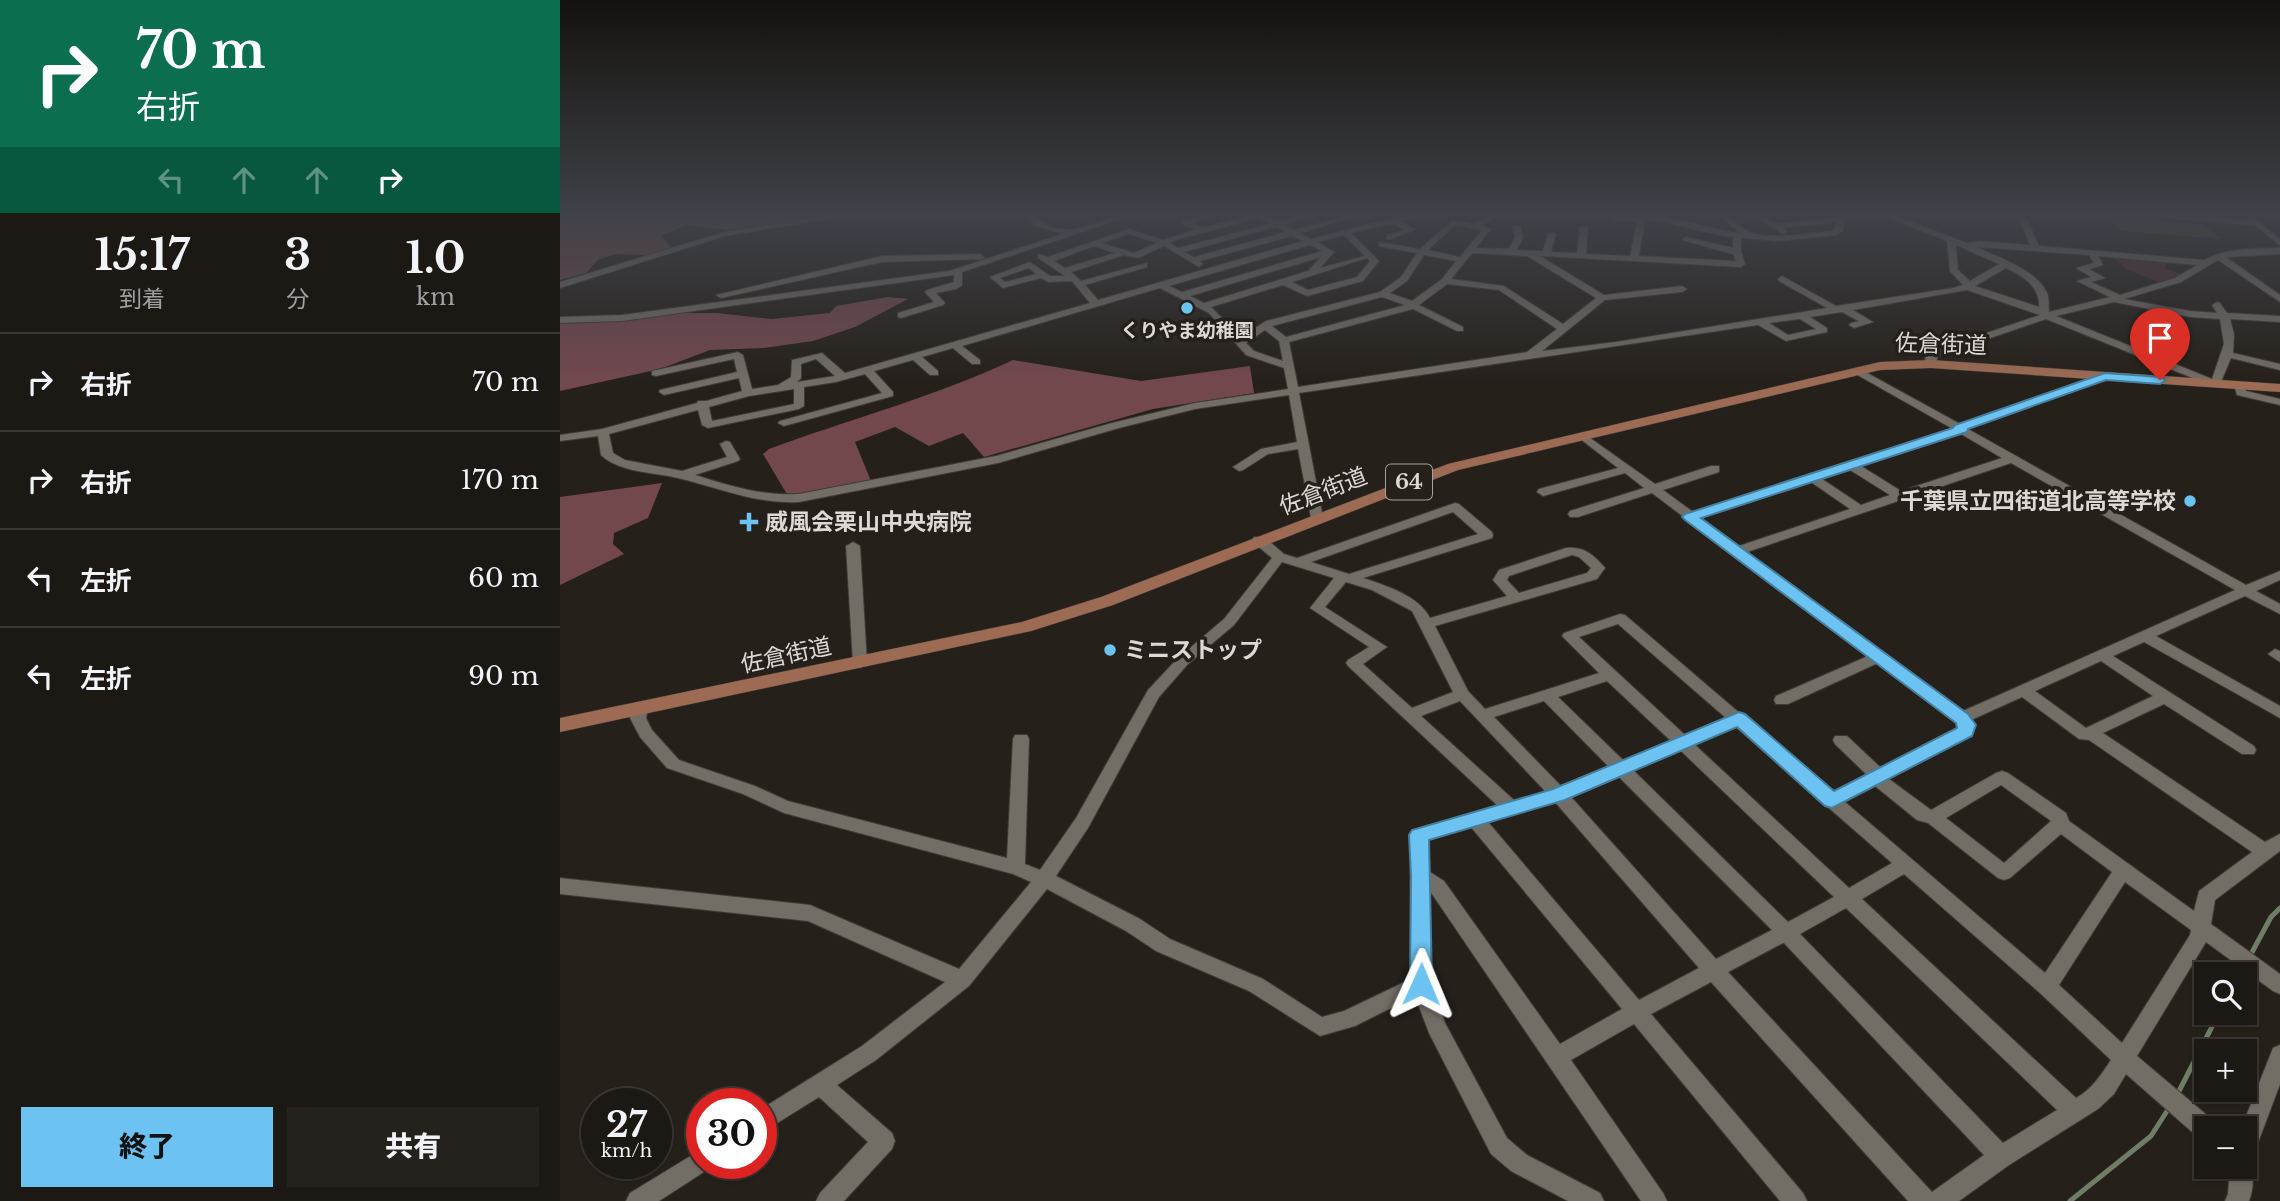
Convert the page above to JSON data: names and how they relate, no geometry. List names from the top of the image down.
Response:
{
  "streets": {
    "main road": ["佐倉街道", "64"]
  },
  "places": {
    "other": ["くりやま幼稚園", "千葉県立四街道北高等学校", "ミニストップ"],
    "health": ["威風会栗山中央病院"]
  },
  "page": {
    "turn": ["70 m", "右折"],
    "eta": [
      "15:17",
      "到着",
      "3",
      "分",
      "1.0",
      "km"
    ],
    "list": [
      {
        "name": "右折",
        "value": "70 m"
      },
      {
        "name": "右折",
        "value": "170 m"
      },
      {
        "name": "左折",
        "value": "60 m"
      },
      {
        "name": "左折",
        "value": "90 m"
      }
    ],
    "map_buttons": ["+", "−"],
    "speed": "27 km/h",
    "limit": "30",
    "buttons": ["終了", "共有"]
  }
}
